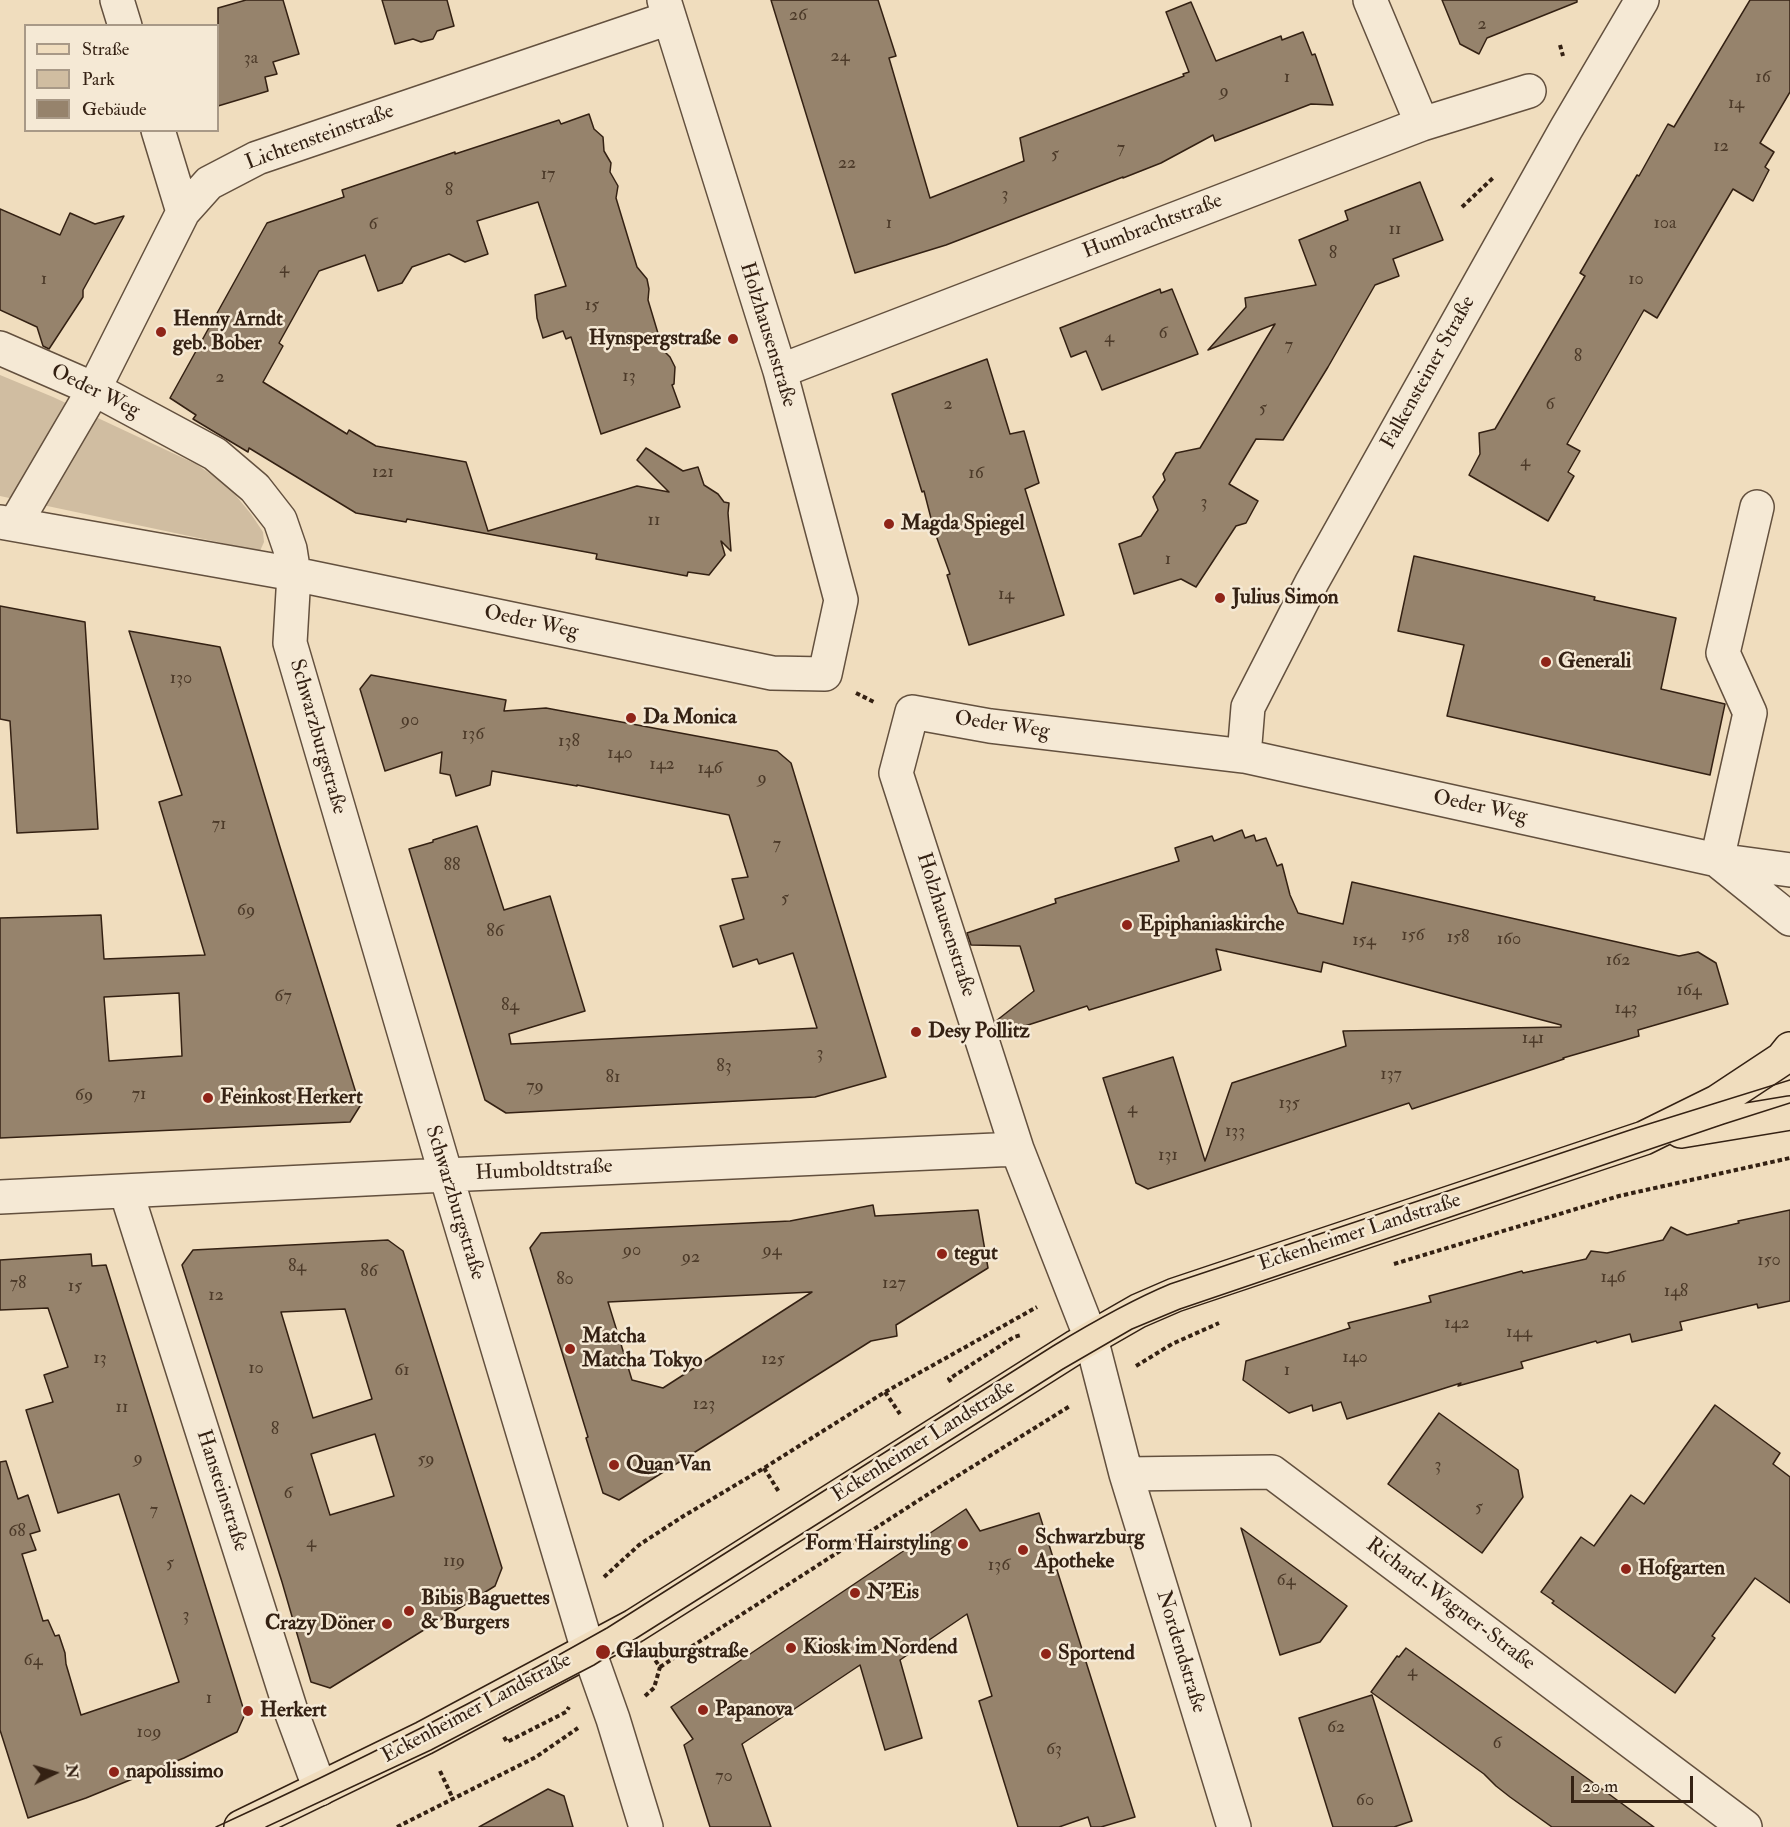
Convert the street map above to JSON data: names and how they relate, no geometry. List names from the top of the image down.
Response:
{
  "streets": {
    "main road": ["Eckenheimer Landstraße"],
    "street": [
      "Lichtensteinstraße",
      "Humbrachtstraße",
      "Holzhausenstraße",
      "Falkensteiner Straße",
      "Oeder Weg",
      "Schwarzburgstraße",
      "Humboldtstraße",
      "Hansteinstraße",
      "Richard-Wagner-Straße",
      "Nordendstraße"
    ]
  },
  "crossings": [
    ["Lichtensteinstraße", "Holzhausenstraße"],
    ["Lichtensteinstraße", "Oeder Weg"],
    ["Humbrachtstraße", "Holzhausenstraße"],
    ["Holzhausenstraße", "Oeder Weg"],
    ["Holzhausenstraße", "Humboldtstraße"],
    ["Holzhausenstraße", "Eckenheimer Landstraße"],
    ["Holzhausenstraße", "Nordendstraße"],
    ["Falkensteiner Straße", "Oeder Weg"],
    ["Oeder Weg", "Schwarzburgstraße"],
    ["Schwarzburgstraße", "Humboldtstraße"],
    ["Schwarzburgstraße", "Eckenheimer Landstraße"],
    ["Humboldtstraße", "Hansteinstraße"],
    ["Eckenheimer Landstraße", "Hansteinstraße"],
    ["Eckenheimer Landstraße", "Nordendstraße"],
    ["Richard-Wagner-Straße", "Nordendstraße"]
  ],
  "places": [
    "Henny Arndt geb. Bober",
    "Hynspergstraße",
    "Magda Spiegel",
    "Julius Simon",
    "Generali",
    "Da Monica",
    "Epiphaniaskirche",
    "Desy Pollitz",
    "Feinkost Herkert",
    "tegut",
    "Matcha Matcha Tokyo",
    "Quan Van",
    "Form Hairstyling",
    "Schwarzburg Apotheke",
    "Hofgarten",
    "N'Eis",
    "Bibis Baguettes & Burgers",
    "Crazy Döner",
    "Kiosk im Nordend",
    "Glauburgstraße",
    "Sportend",
    "Papanova",
    "Herkert",
    "napolissimo"
  ],
  "house_numbers": [
    "26",
    "2",
    "24",
    "3a",
    "1",
    "16",
    "9",
    "14",
    "12",
    "7",
    "5",
    "22",
    "17",
    "8",
    "3",
    "1",
    "10a",
    "6",
    "11",
    "8",
    "4",
    "1",
    "10",
    "15",
    "6",
    "4",
    "7",
    "8",
    "13",
    "2",
    "2",
    "6",
    "5",
    "4",
    "121",
    "16",
    "3",
    "11",
    "1",
    "14",
    "130",
    "90",
    "136",
    "138",
    "140",
    "142",
    "146",
    "9",
    "71",
    "7",
    "88",
    "5",
    "69",
    "86",
    "156",
    "158",
    "160",
    "154",
    "162",
    "164",
    "67",
    "84",
    "143",
    "141",
    "3",
    "83",
    "137",
    "81",
    "79",
    "71",
    "69",
    "135",
    "4",
    "133",
    "131",
    "90",
    "94",
    "92",
    "150",
    "84",
    "86",
    "146",
    "80",
    "78",
    "127",
    "15",
    "148",
    "12",
    "142",
    "144",
    "140",
    "13",
    "125",
    "10",
    "61",
    "1",
    "123",
    "11",
    "8",
    "9",
    "59",
    "3",
    "6",
    "5",
    "7",
    "68",
    "4",
    "119",
    "5",
    "136",
    "64",
    "3",
    "64",
    "4",
    "1",
    "62",
    "109",
    "6",
    "63",
    "70",
    "60"
  ],
  "legend": ["Straße", "Park", "Gebäude"],
  "scale_bar": "20 m",
  "north": "right"
}
